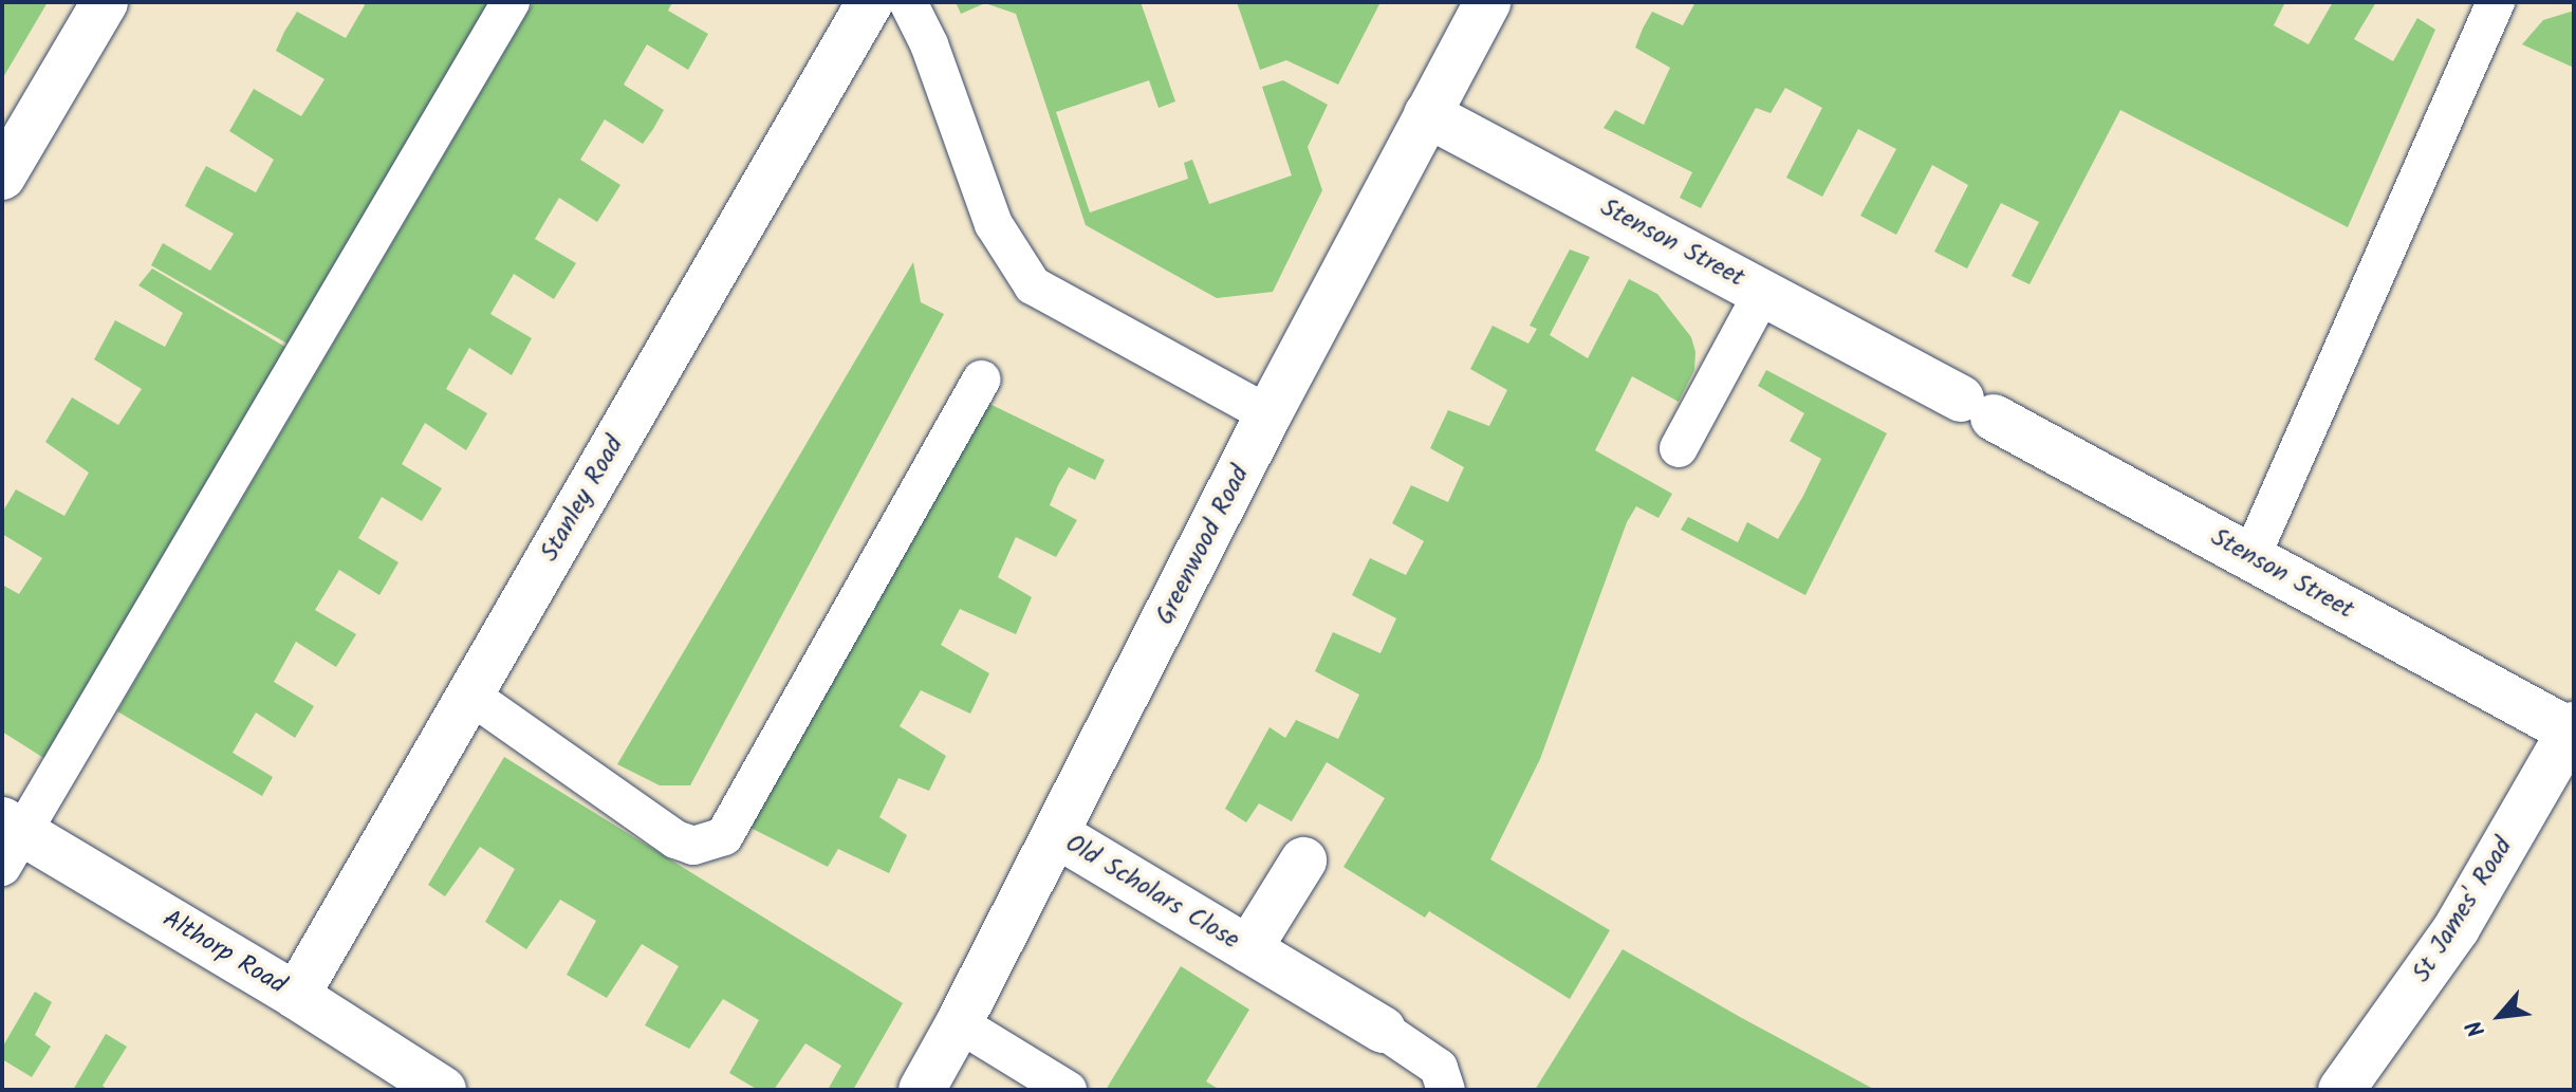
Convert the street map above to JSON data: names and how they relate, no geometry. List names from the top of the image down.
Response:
{
  "streets": {
    "street": [
      "Stenson Street",
      "Stanley Road",
      "Greenwood Road",
      "Old Scholars Close",
      "St James' Road",
      "Althorp Road"
    ]
  },
  "crossings": [
    ["Stenson Street", "Greenwood Road"],
    ["Stenson Street", "St James' Road"],
    ["Stanley Road", "Althorp Road"],
    ["Greenwood Road", "Old Scholars Close"]
  ],
  "north": "bottom left"
}
